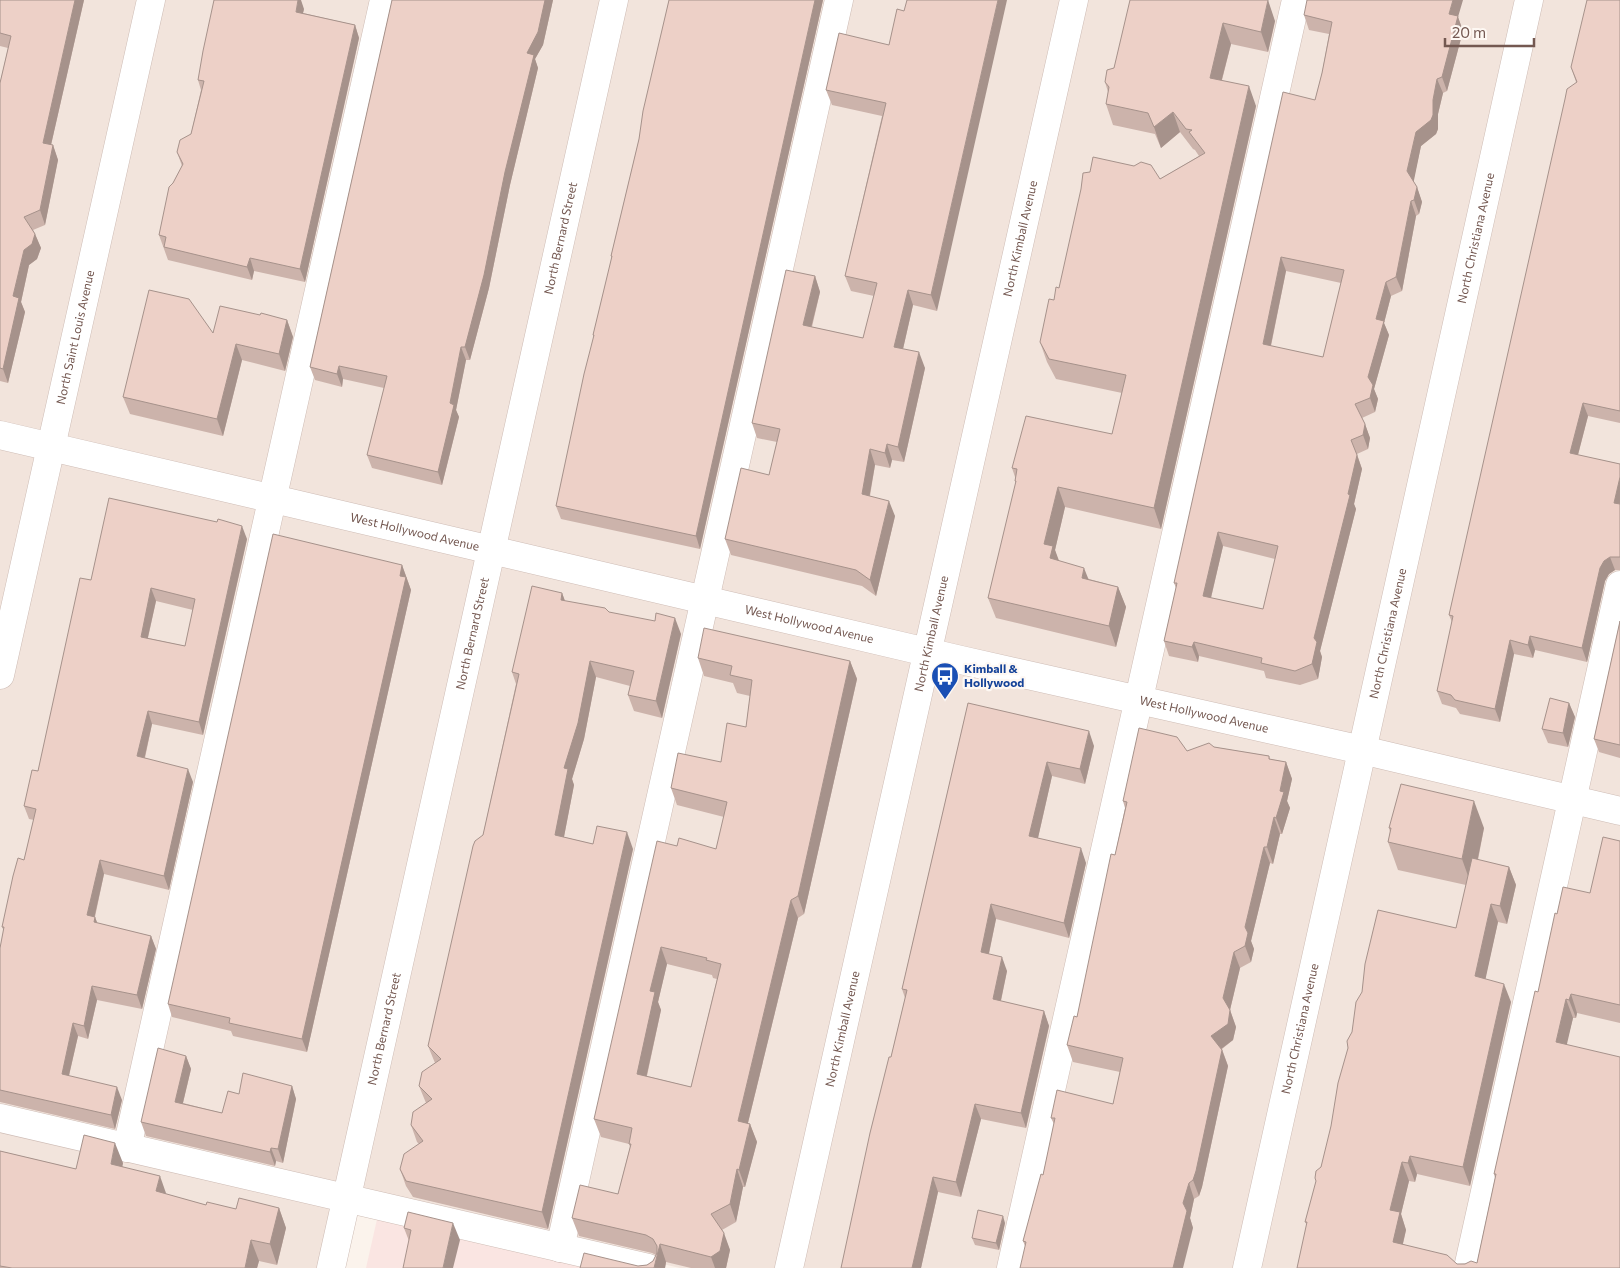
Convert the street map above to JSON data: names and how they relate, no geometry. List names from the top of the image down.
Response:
{
  "streets": {
    "street": [
      "North Bernard Street",
      "North Kimball Avenue",
      "North Christiana Avenue",
      "North Saint Louis Avenue",
      "West Hollywood Avenue"
    ]
  },
  "crossings": [
    ["North Bernard Street", "West Hollywood Avenue"],
    ["North Kimball Avenue", "West Hollywood Avenue"],
    ["North Christiana Avenue", "West Hollywood Avenue"],
    ["North Saint Louis Avenue", "West Hollywood Avenue"]
  ],
  "places": {
    "bus stop": ["Kimball & Hollywood"]
  },
  "scale_bar": "20 m"
}
